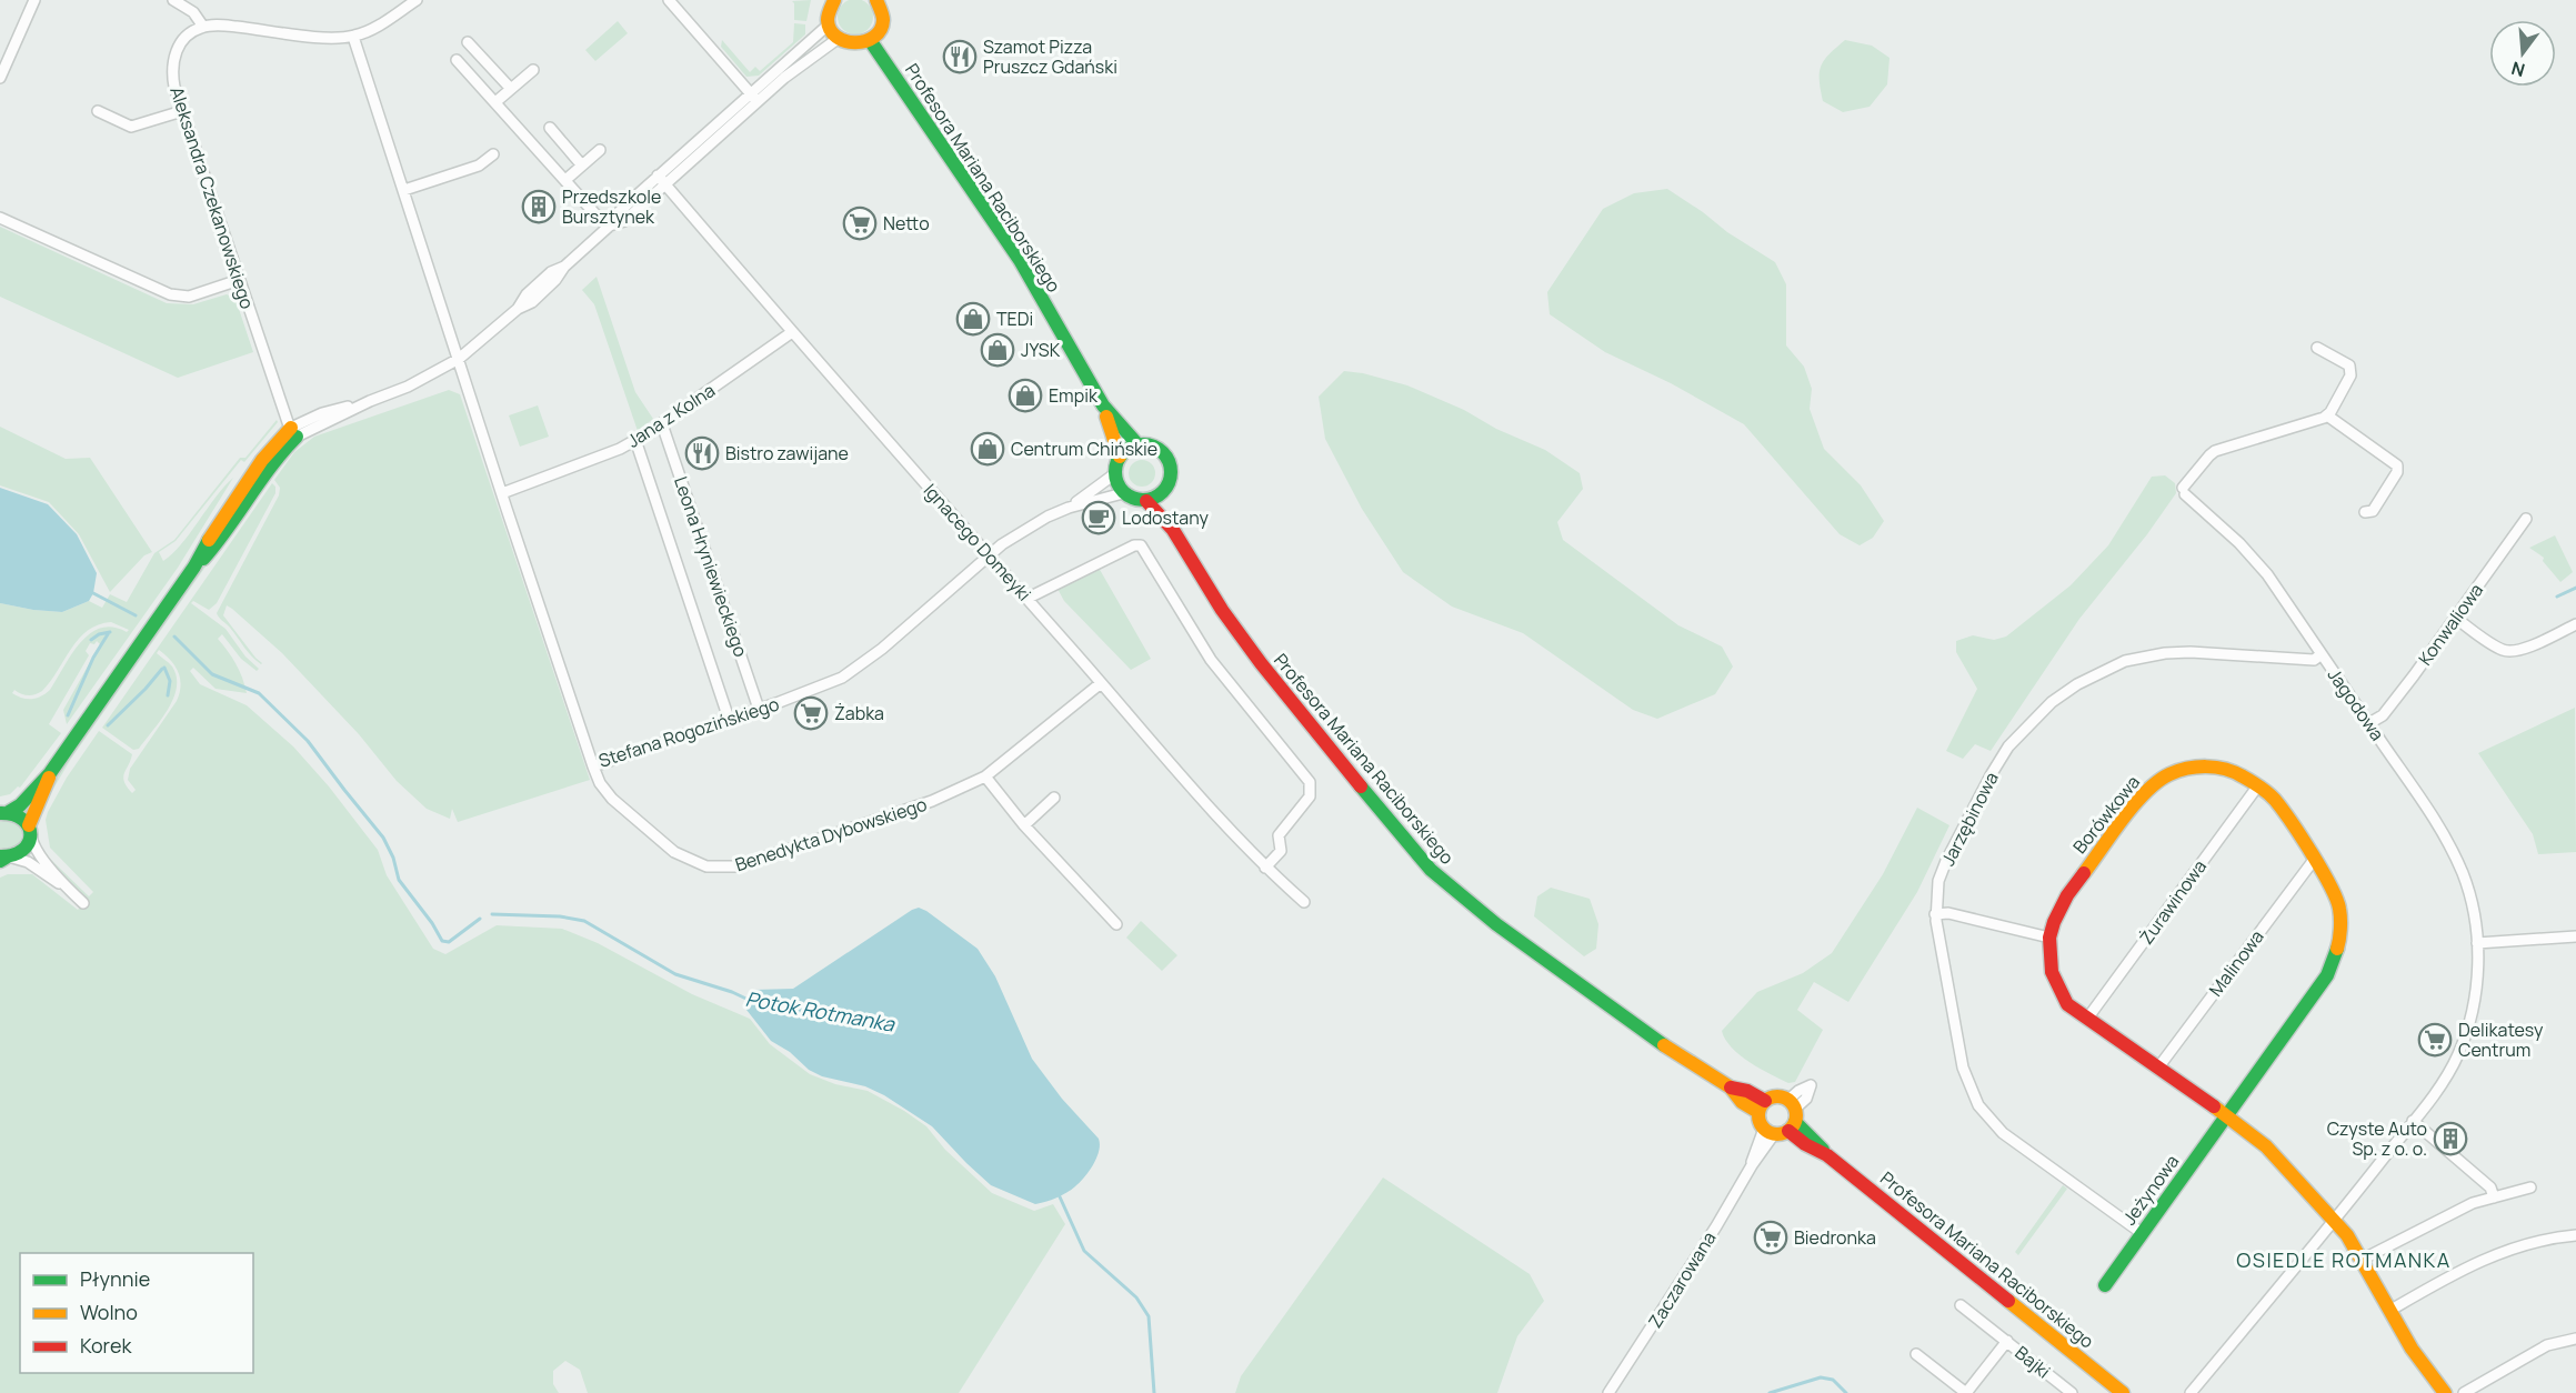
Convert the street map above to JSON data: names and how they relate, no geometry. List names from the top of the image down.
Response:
{
  "streets": {
    "main road": ["Profesora Mariana Raciborskiego", "Borówkowa", "Jeżynowa"],
    "street": [
      "Aleksandra Czekanowskiego",
      "Jana z Kolna",
      "Ignacego Domeyki",
      "Leona Hryniewieckiego",
      "Konwaliowa",
      "Jagodowa",
      "Stefana Rogozińskiego",
      "Jarzębinowa",
      "Benedykta Dybowskiego",
      "Żurawinowa",
      "Malinowa",
      "Zaczarowana",
      "Bajki"
    ]
  },
  "crossings": [
    ["Profesora Mariana Raciborskiego", "Stefana Rogozińskiego"],
    ["Jana z Kolna", "Ignacego Domeyki"],
    ["Jana z Kolna", "Leona Hryniewieckiego"],
    ["Jana z Kolna", "Stefana Rogozińskiego"],
    ["Ignacego Domeyki", "Stefana Rogozińskiego"],
    ["Ignacego Domeyki", "Benedykta Dybowskiego"],
    ["Leona Hryniewieckiego", "Stefana Rogozińskiego"],
    ["Konwaliowa", "Jagodowa"],
    ["Jagodowa", "Borówkowa"],
    ["Jagodowa", "Jarzębinowa"],
    ["Stefana Rogozińskiego", "Benedykta Dybowskiego"],
    ["Borówkowa", "Żurawinowa"],
    ["Borówkowa", "Malinowa"],
    ["Borówkowa", "Jeżynowa"],
    ["Jarzębinowa", "Jeżynowa"]
  ],
  "districts": ["OSIEDLE ROTMANKA"],
  "water": ["Potok Rotmanka"],
  "places": {
    "restaurant": ["Szamot Pizza Pruszcz Gdański", "Bistro zawijane"],
    "building": ["Przedszkole Bursztynek", "Czyste Auto Sp. z o. o."],
    "supermarket": [
      "Netto",
      "Żabka",
      "Delikatesy Centrum",
      "Biedronka"
    ],
    "shop": [
      "TEDi",
      "JYSK",
      "Empik",
      "Centrum Chińskie"
    ],
    "cafe": ["Lodostany"]
  },
  "legend": ["Płynnie", "Wolno", "Korek"],
  "north": "bottom"
}
